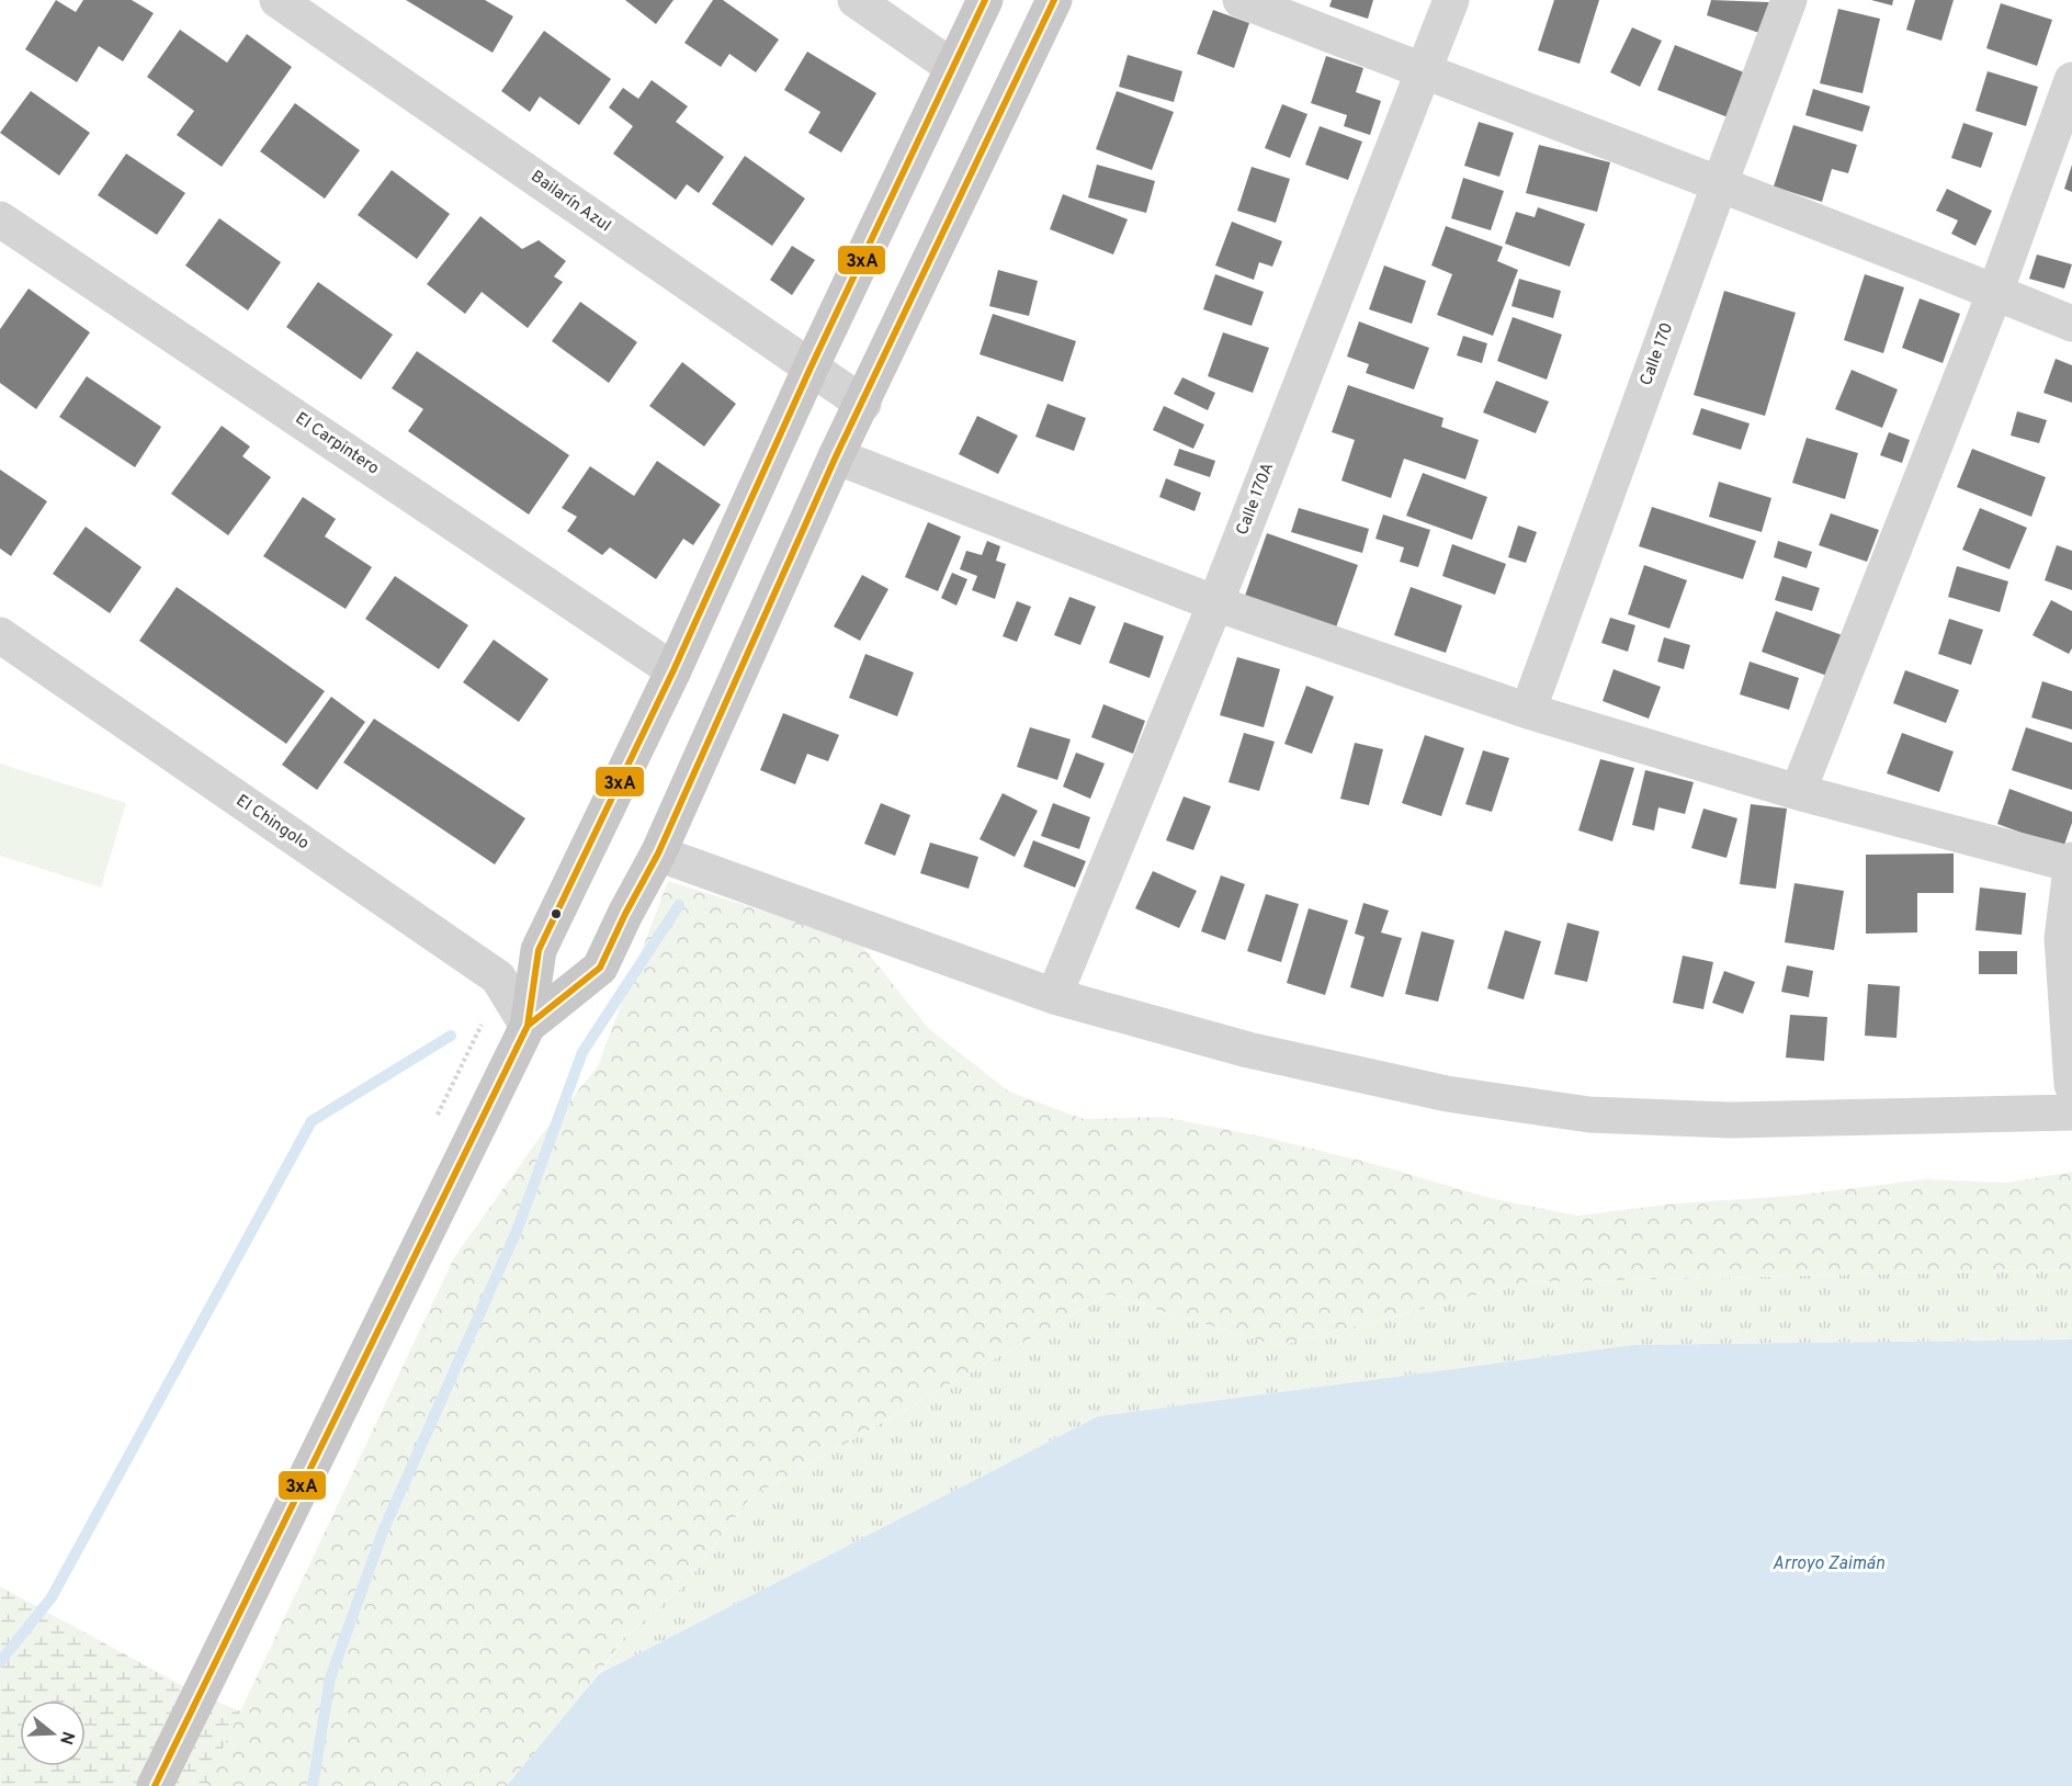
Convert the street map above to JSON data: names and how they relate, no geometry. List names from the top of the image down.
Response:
{
  "streets": {
    "street": [
      "Bailarín Azul",
      "Calle 170",
      "El Carpintero",
      "Calle 170A",
      "El Chingolo"
    ]
  },
  "water": ["Arroyo Zaimán"],
  "lines": ["transit line 3xA"],
  "north": "right"
}
